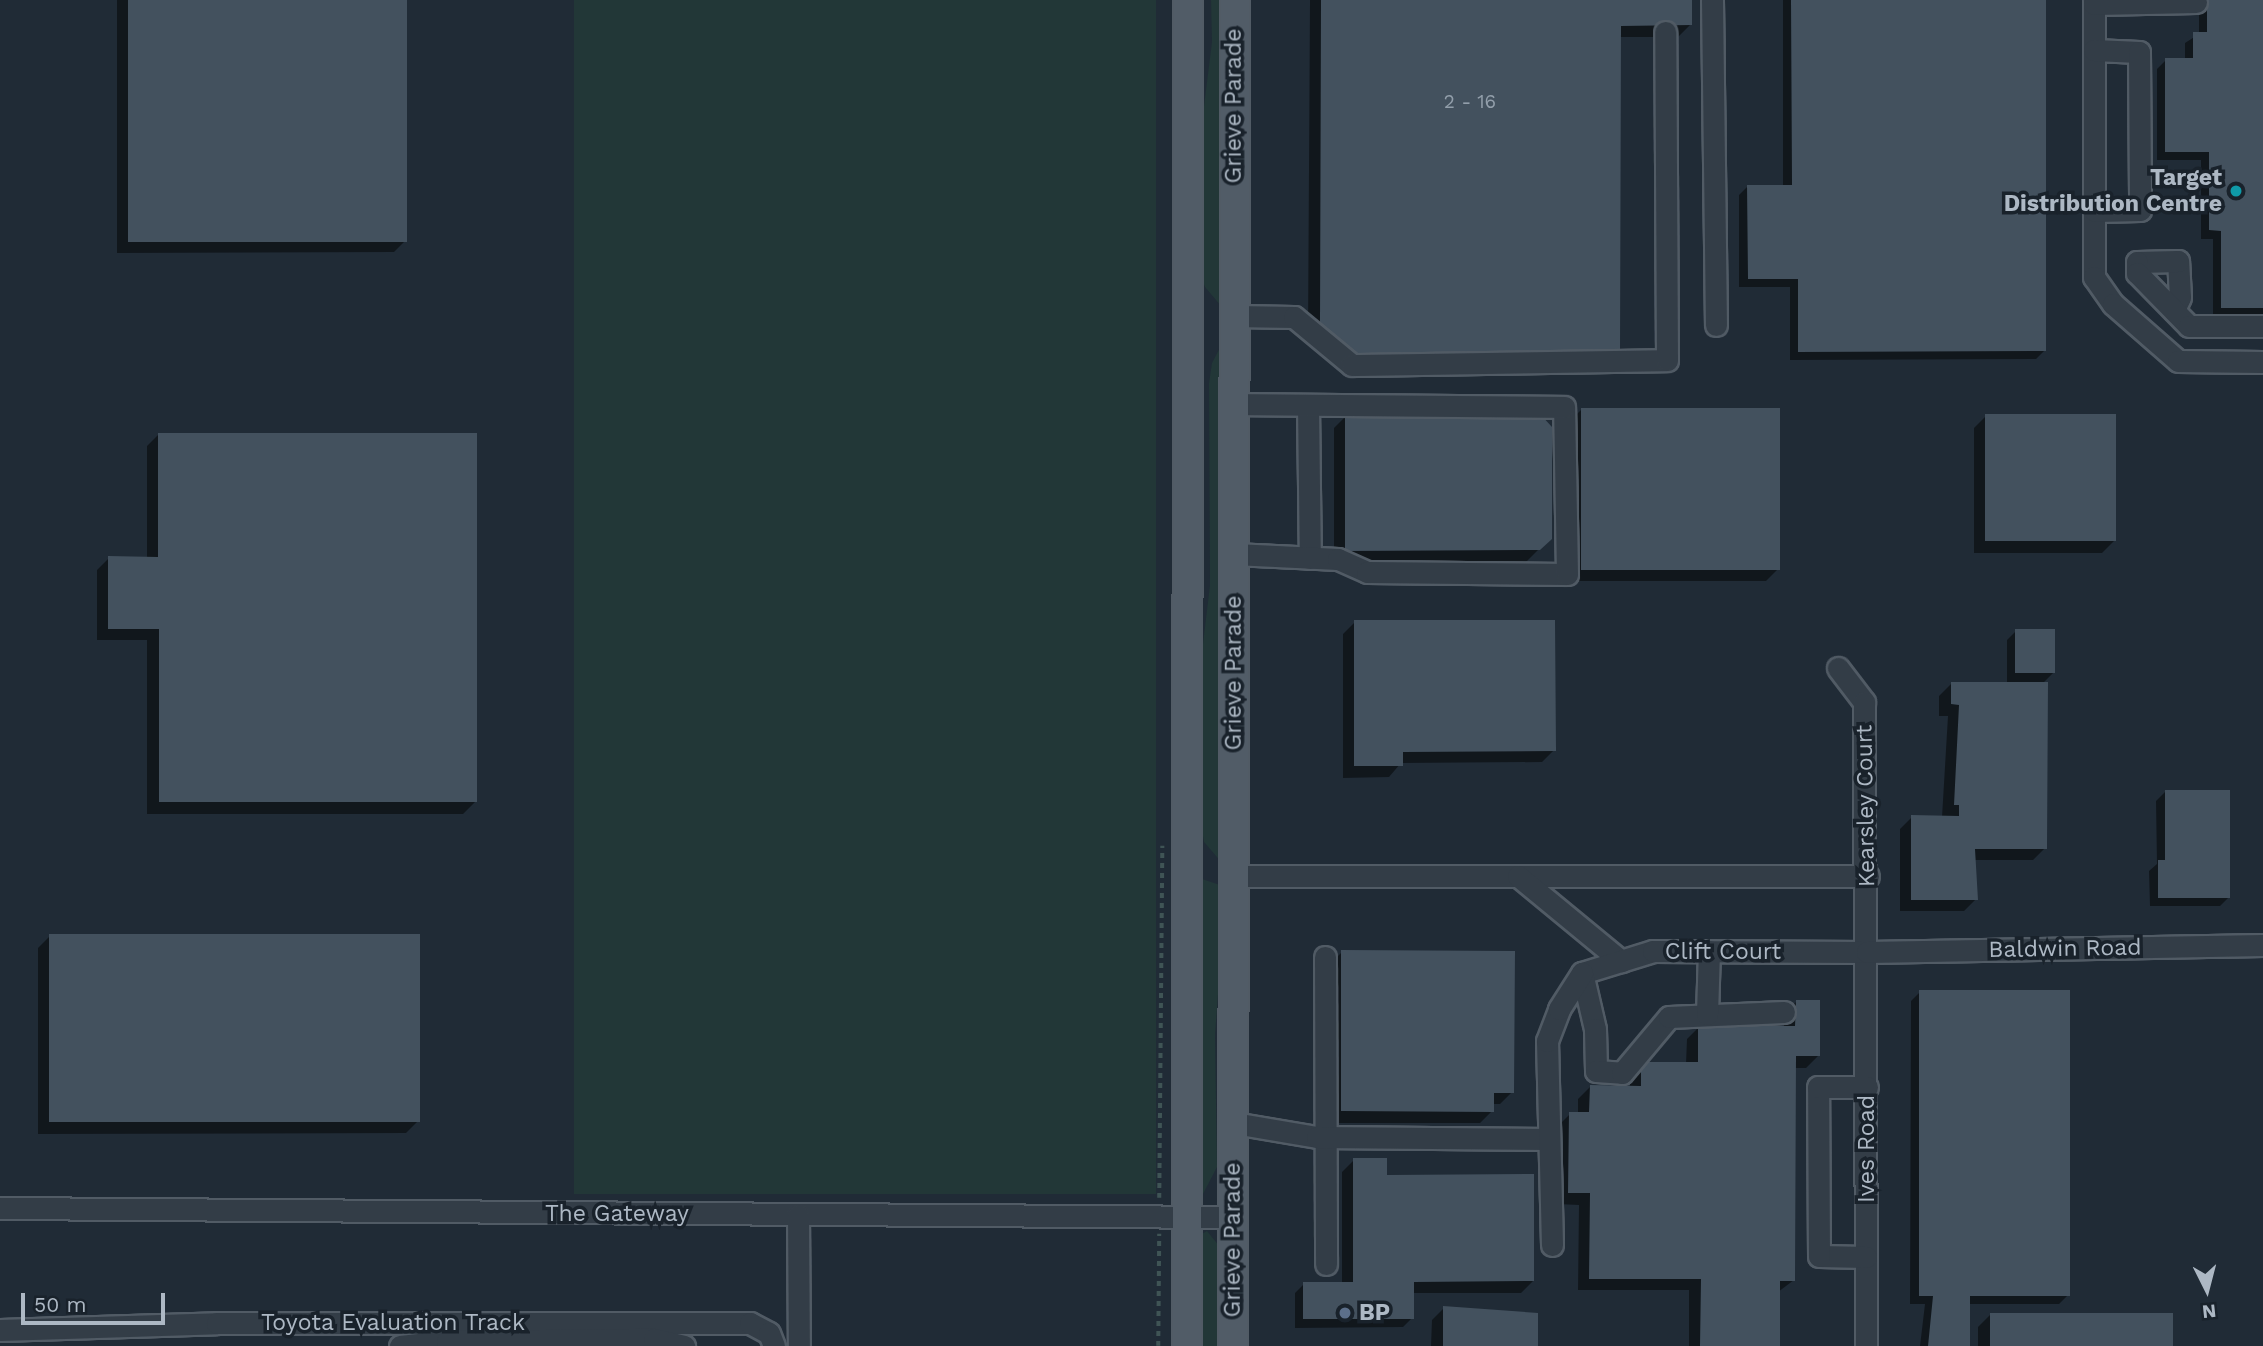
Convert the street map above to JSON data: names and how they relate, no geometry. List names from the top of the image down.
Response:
{
  "streets": {
    "main road": ["Grieve Parade"],
    "street": [
      "Kearsley Court",
      "Baldwin Road",
      "Clift Court",
      "Ives Road",
      "The Gateway",
      "Toyota Evaluation Track"
    ]
  },
  "crossings": [
    ["Grieve Parade", "The Gateway"],
    ["Kearsley Court", "Baldwin Road"],
    ["Kearsley Court", "Clift Court"],
    ["Kearsley Court", "Ives Road"],
    ["Baldwin Road", "Clift Court"],
    ["Baldwin Road", "Ives Road"],
    ["Clift Court", "Ives Road"]
  ],
  "places": ["Target Distribution Centre", "BP"],
  "house_numbers": ["2 - 16"],
  "scale_bar": "50 m",
  "north": "bottom"
}
